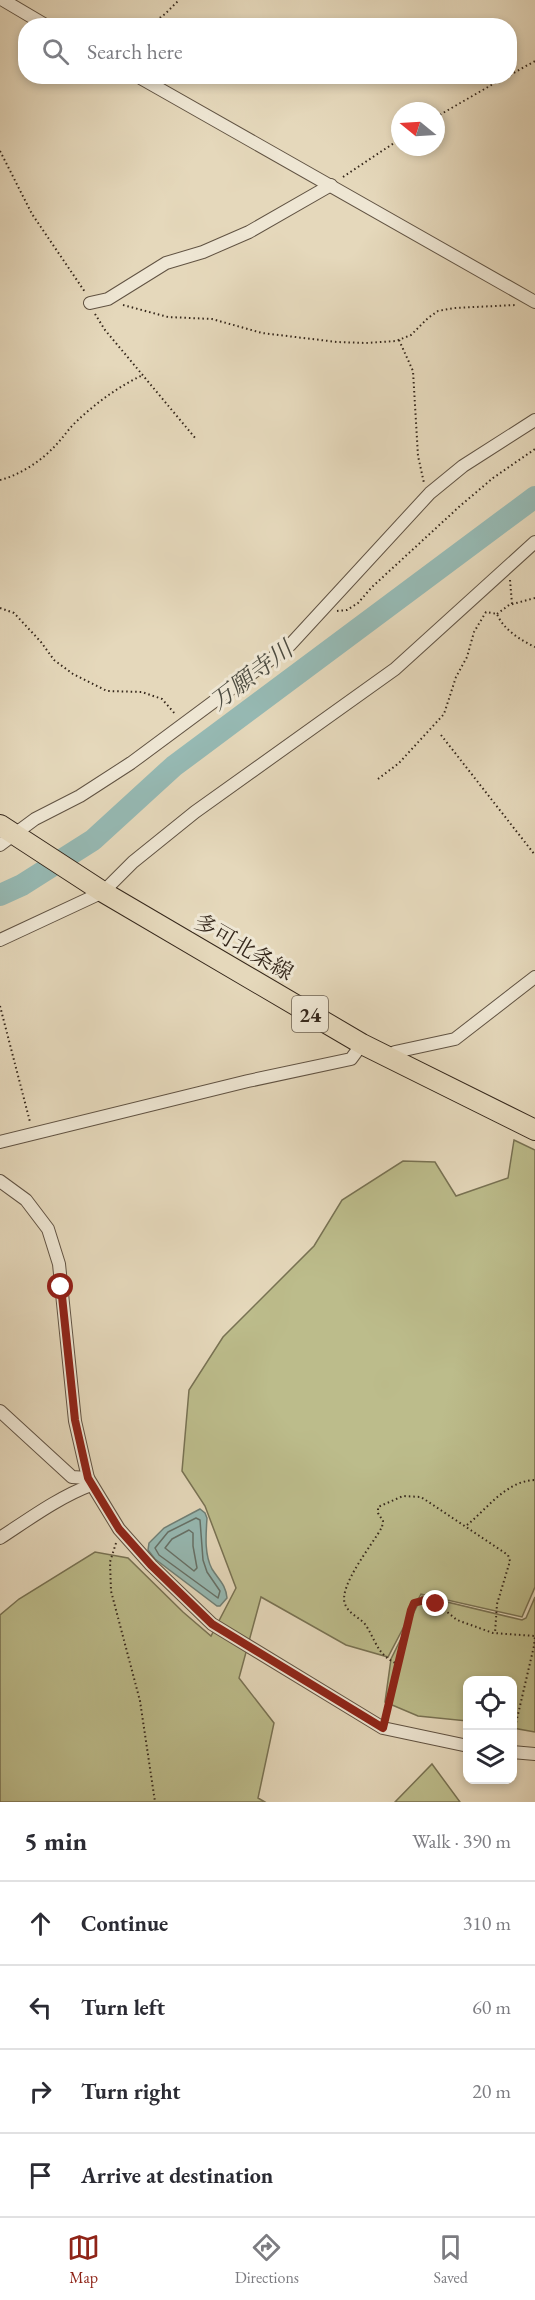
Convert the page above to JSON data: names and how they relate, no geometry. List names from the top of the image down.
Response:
{
  "streets": {
    "main road": ["多可北条線", "24"]
  },
  "water": ["万願寺川"],
  "north": "left",
  "page": {
    "search": "Search here",
    "heading": ["5 min", "Walk · 390 m"],
    "list": [
      ["Continue", "310 m"],
      ["Turn left", "60 m"],
      ["Turn right", "20 m"],
      "Arrive at destination"
    ],
    "nav": ["Map", "Directions", "Saved"]
  }
}
